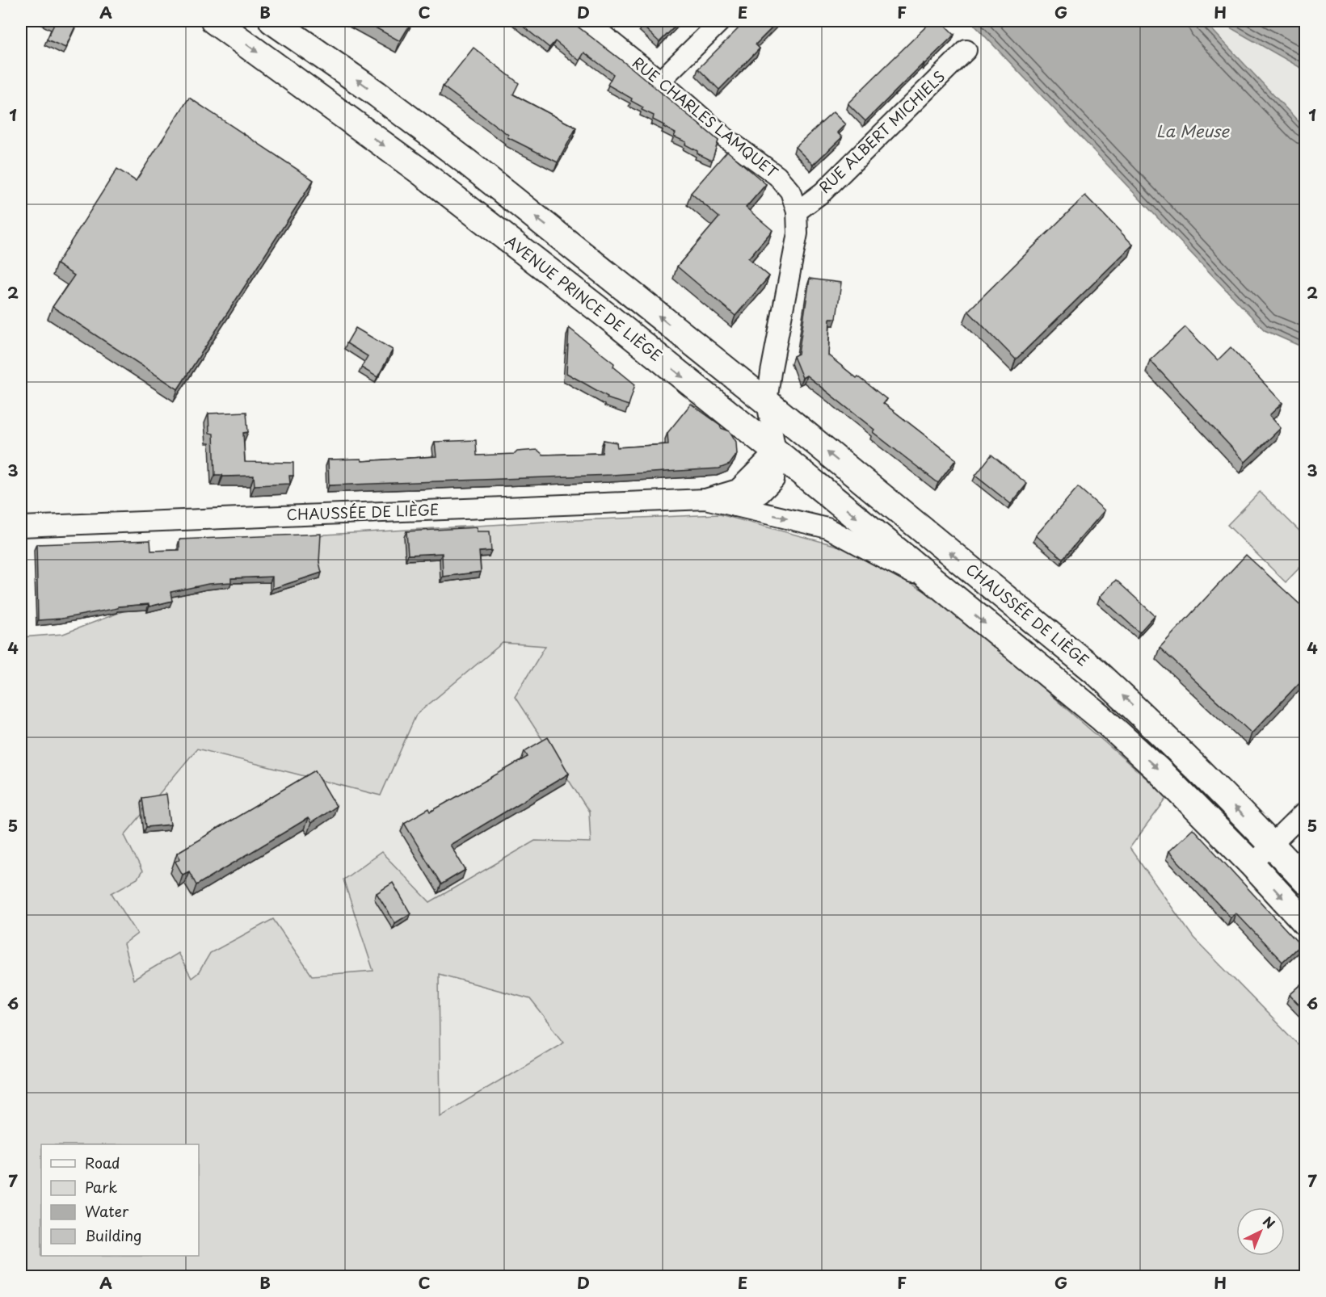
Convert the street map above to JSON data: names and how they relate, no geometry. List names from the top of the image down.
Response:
{
  "streets": {
    "main road": ["AVENUE PRINCE DE LIÈGE", "CHAUSSÉE DE LIÈGE"],
    "street": ["RUE CHARLES LAMQUET", "RUE ALBERT MICHIELS"]
  },
  "crossings": [
    ["RUE CHARLES LAMQUET", "RUE ALBERT MICHIELS"],
    ["RUE CHARLES LAMQUET", "CHAUSSÉE DE LIÈGE"],
    ["AVENUE PRINCE DE LIÈGE", "CHAUSSÉE DE LIÈGE"]
  ],
  "water": ["La Meuse"],
  "legend": [
    "Road",
    "Park",
    "Water",
    "Building"
  ],
  "north": "top right",
  "grid": {
    "columns": [
      "A",
      "B",
      "C",
      "D",
      "E",
      "F",
      "G",
      "H"
    ],
    "rows": [
      "1",
      "2",
      "3",
      "4",
      "5",
      "6",
      "7"
    ]
  }
}
